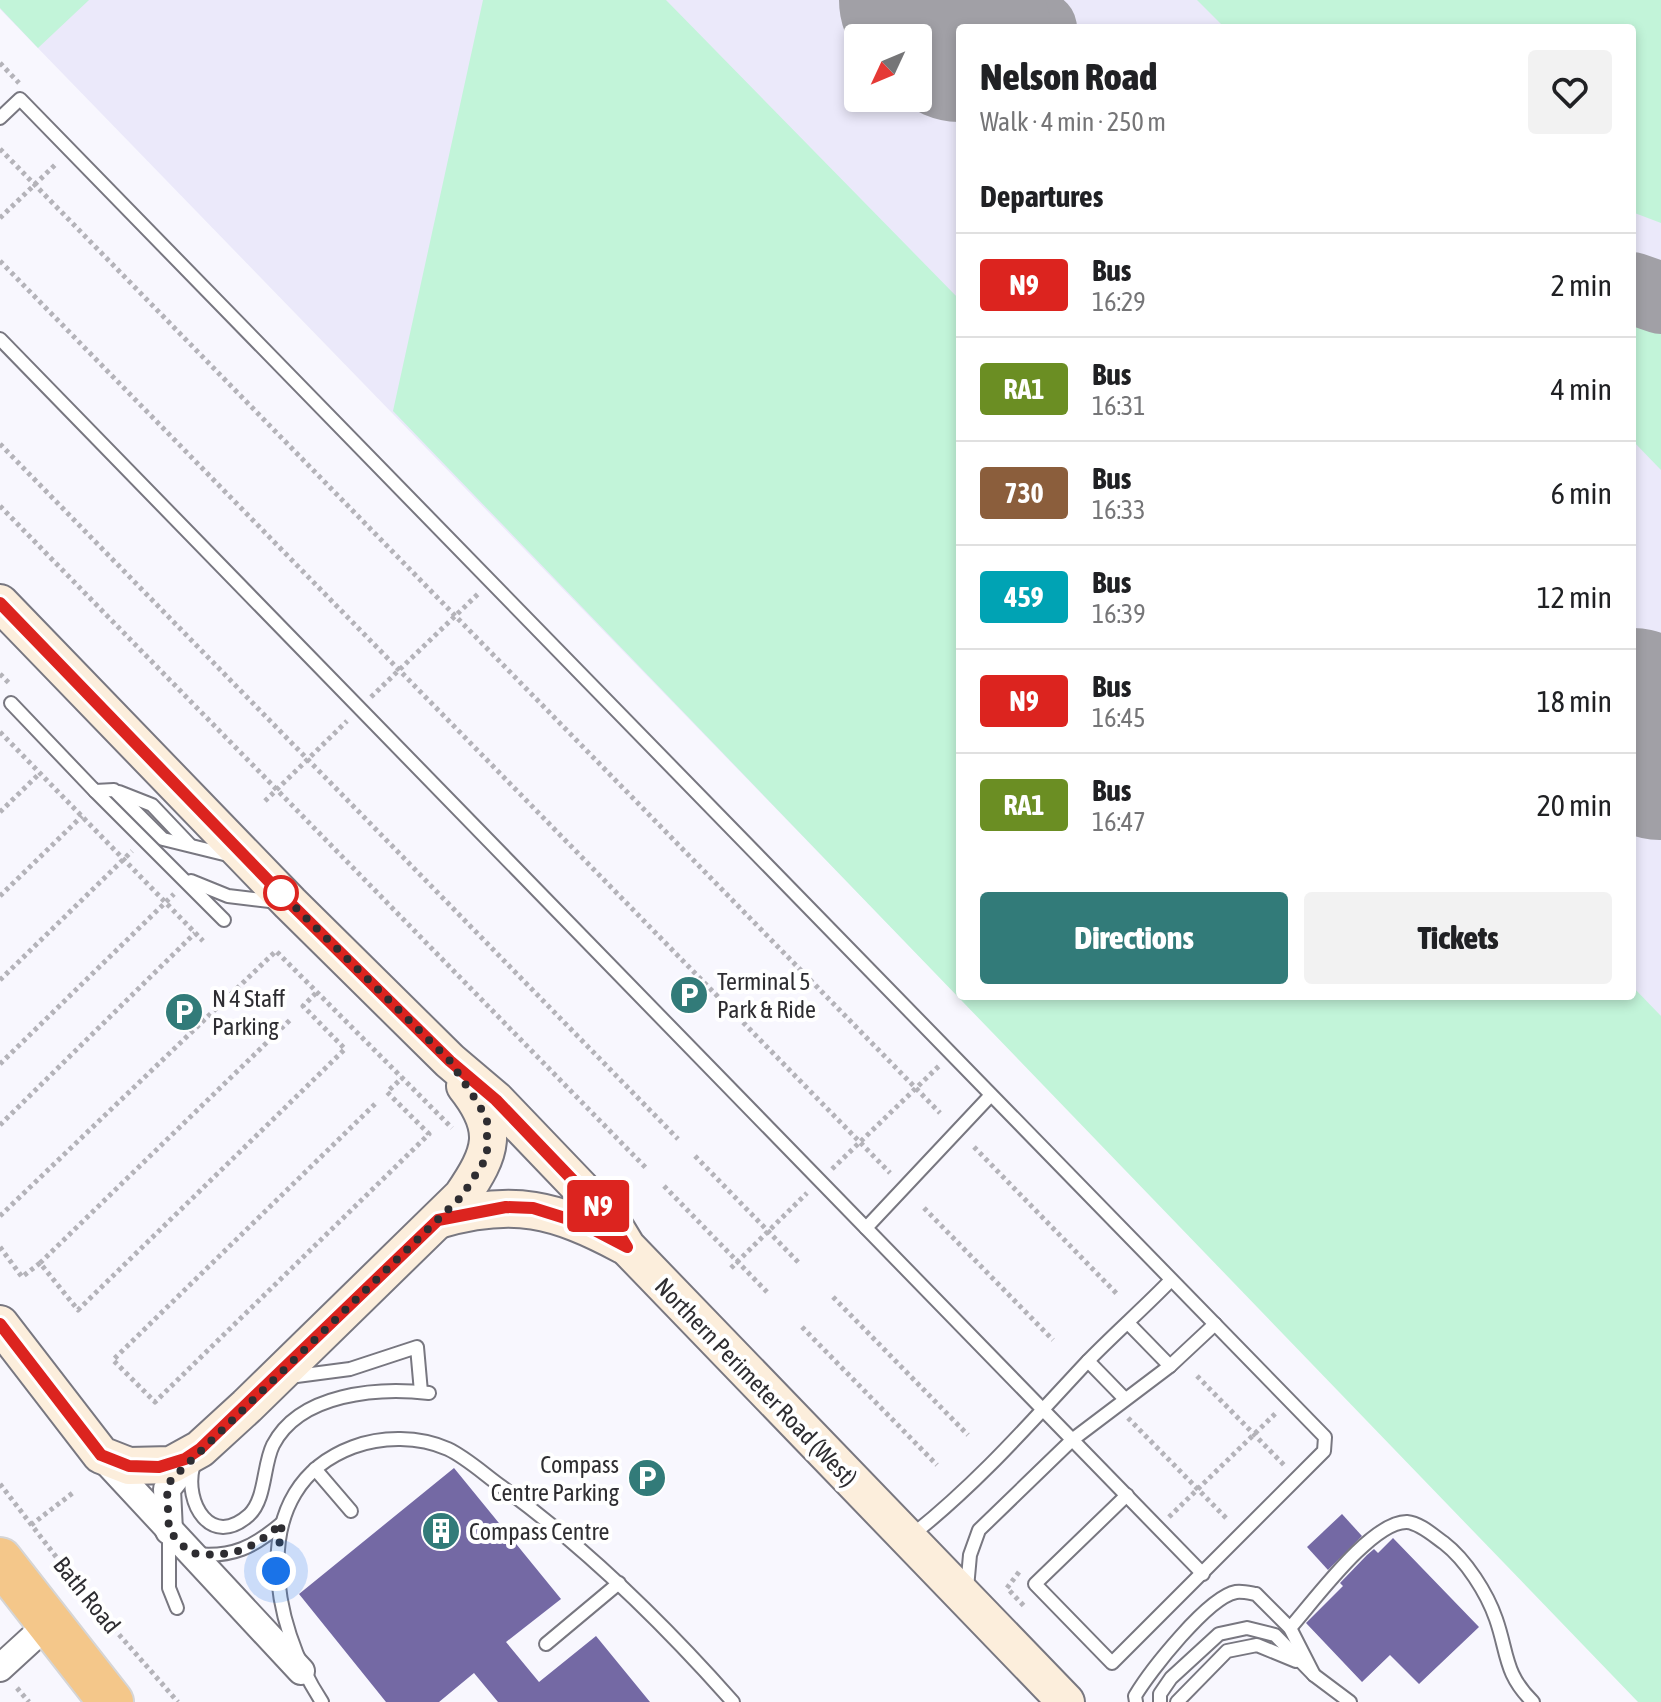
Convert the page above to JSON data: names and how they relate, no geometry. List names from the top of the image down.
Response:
{
  "streets": {
    "highway": ["Bath Road"],
    "street": ["Northern Perimeter Road (West)"]
  },
  "places": {
    "parking": ["Terminal 5 Park & Ride", "N 4 Staff Parking", "Compass Centre Parking"],
    "building": ["Compass Centre"]
  },
  "lines": ["bus line N9"],
  "north": "bottom left",
  "page": {
    "on_map": "N9",
    "heading": [
      ["Nelson Road", "Walk · 4 min · 250 m"],
      "Departures"
    ],
    "list": [
      {
        "mark": "N9",
        "name": "Bus",
        "note": "16:29",
        "value": "2 min"
      },
      {
        "mark": "RA1",
        "name": "Bus",
        "note": "16:31",
        "value": "4 min"
      },
      {
        "mark": "730",
        "name": "Bus",
        "note": "16:33",
        "value": "6 min"
      },
      {
        "mark": "459",
        "name": "Bus",
        "note": "16:39",
        "value": "12 min"
      },
      {
        "mark": "N9",
        "name": "Bus",
        "note": "16:45",
        "value": "18 min"
      },
      {
        "mark": "RA1",
        "name": "Bus",
        "note": "16:47",
        "value": "20 min"
      }
    ],
    "buttons": ["Directions", "Tickets"]
  }
}
